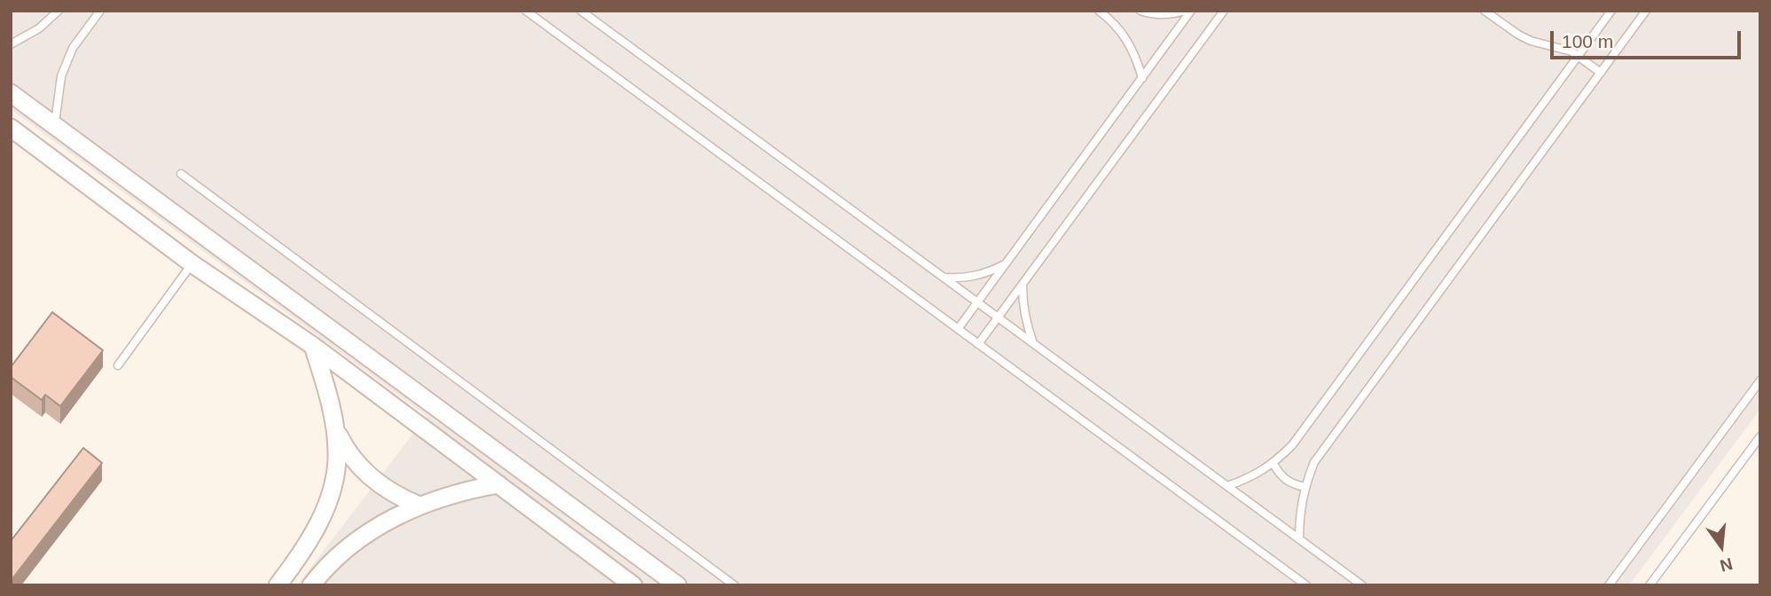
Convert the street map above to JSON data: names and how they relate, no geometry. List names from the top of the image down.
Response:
{
  "scale_bar": "100 m",
  "north": "bottom"
}
